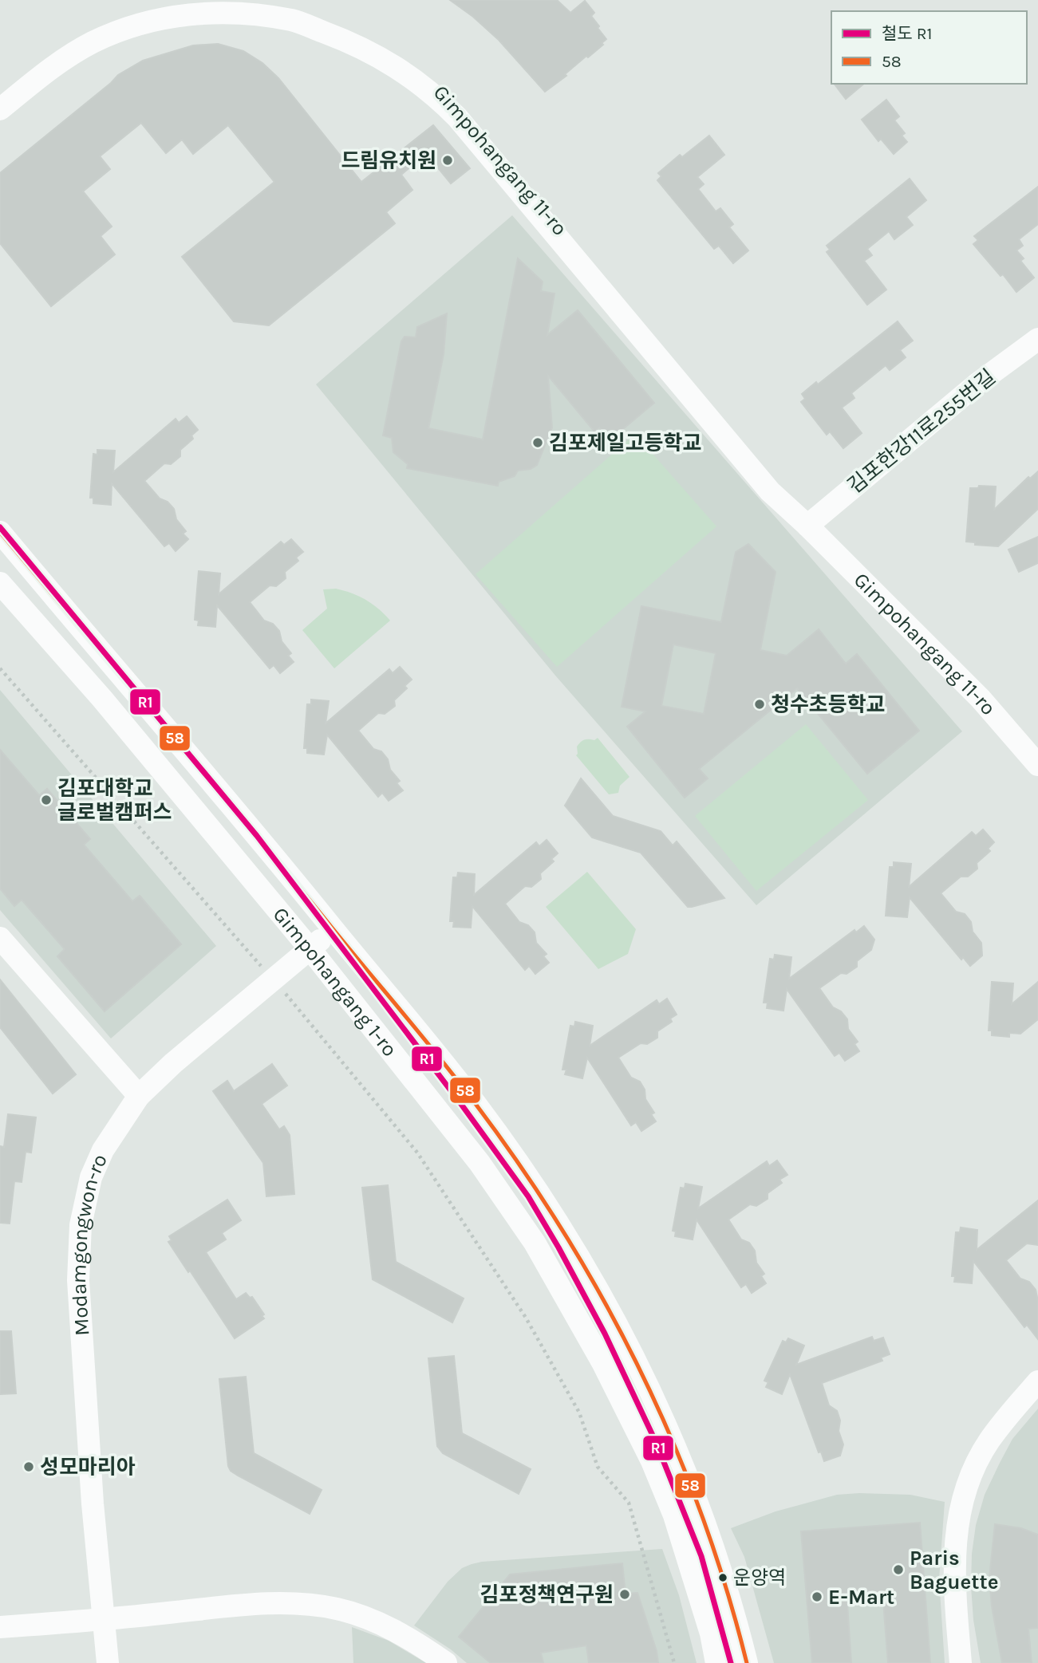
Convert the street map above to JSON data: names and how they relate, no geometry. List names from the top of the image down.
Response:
{
  "streets": {
    "street": [
      "Gimpohangang 11-ro",
      "김포한강11로255번길",
      "Gimpohangang 1-ro",
      "Modamgongwon-ro"
    ]
  },
  "crossings": [
    ["Gimpohangang 11-ro", "김포한강11로255번길"],
    ["Gimpohangang 1-ro", "Modamgongwon-ro"]
  ],
  "places": [
    "드림유치원",
    "김포제일고등학교",
    "청수초등학교",
    "김포대학교 글로벌캠퍼스",
    "성모마리아",
    "Paris Baguette",
    "운양역",
    "김포정책연구원",
    "E-Mart"
  ],
  "lines": ["rail line R1", "transit line 58"],
  "legend": ["철도 R1", "58"]
}
